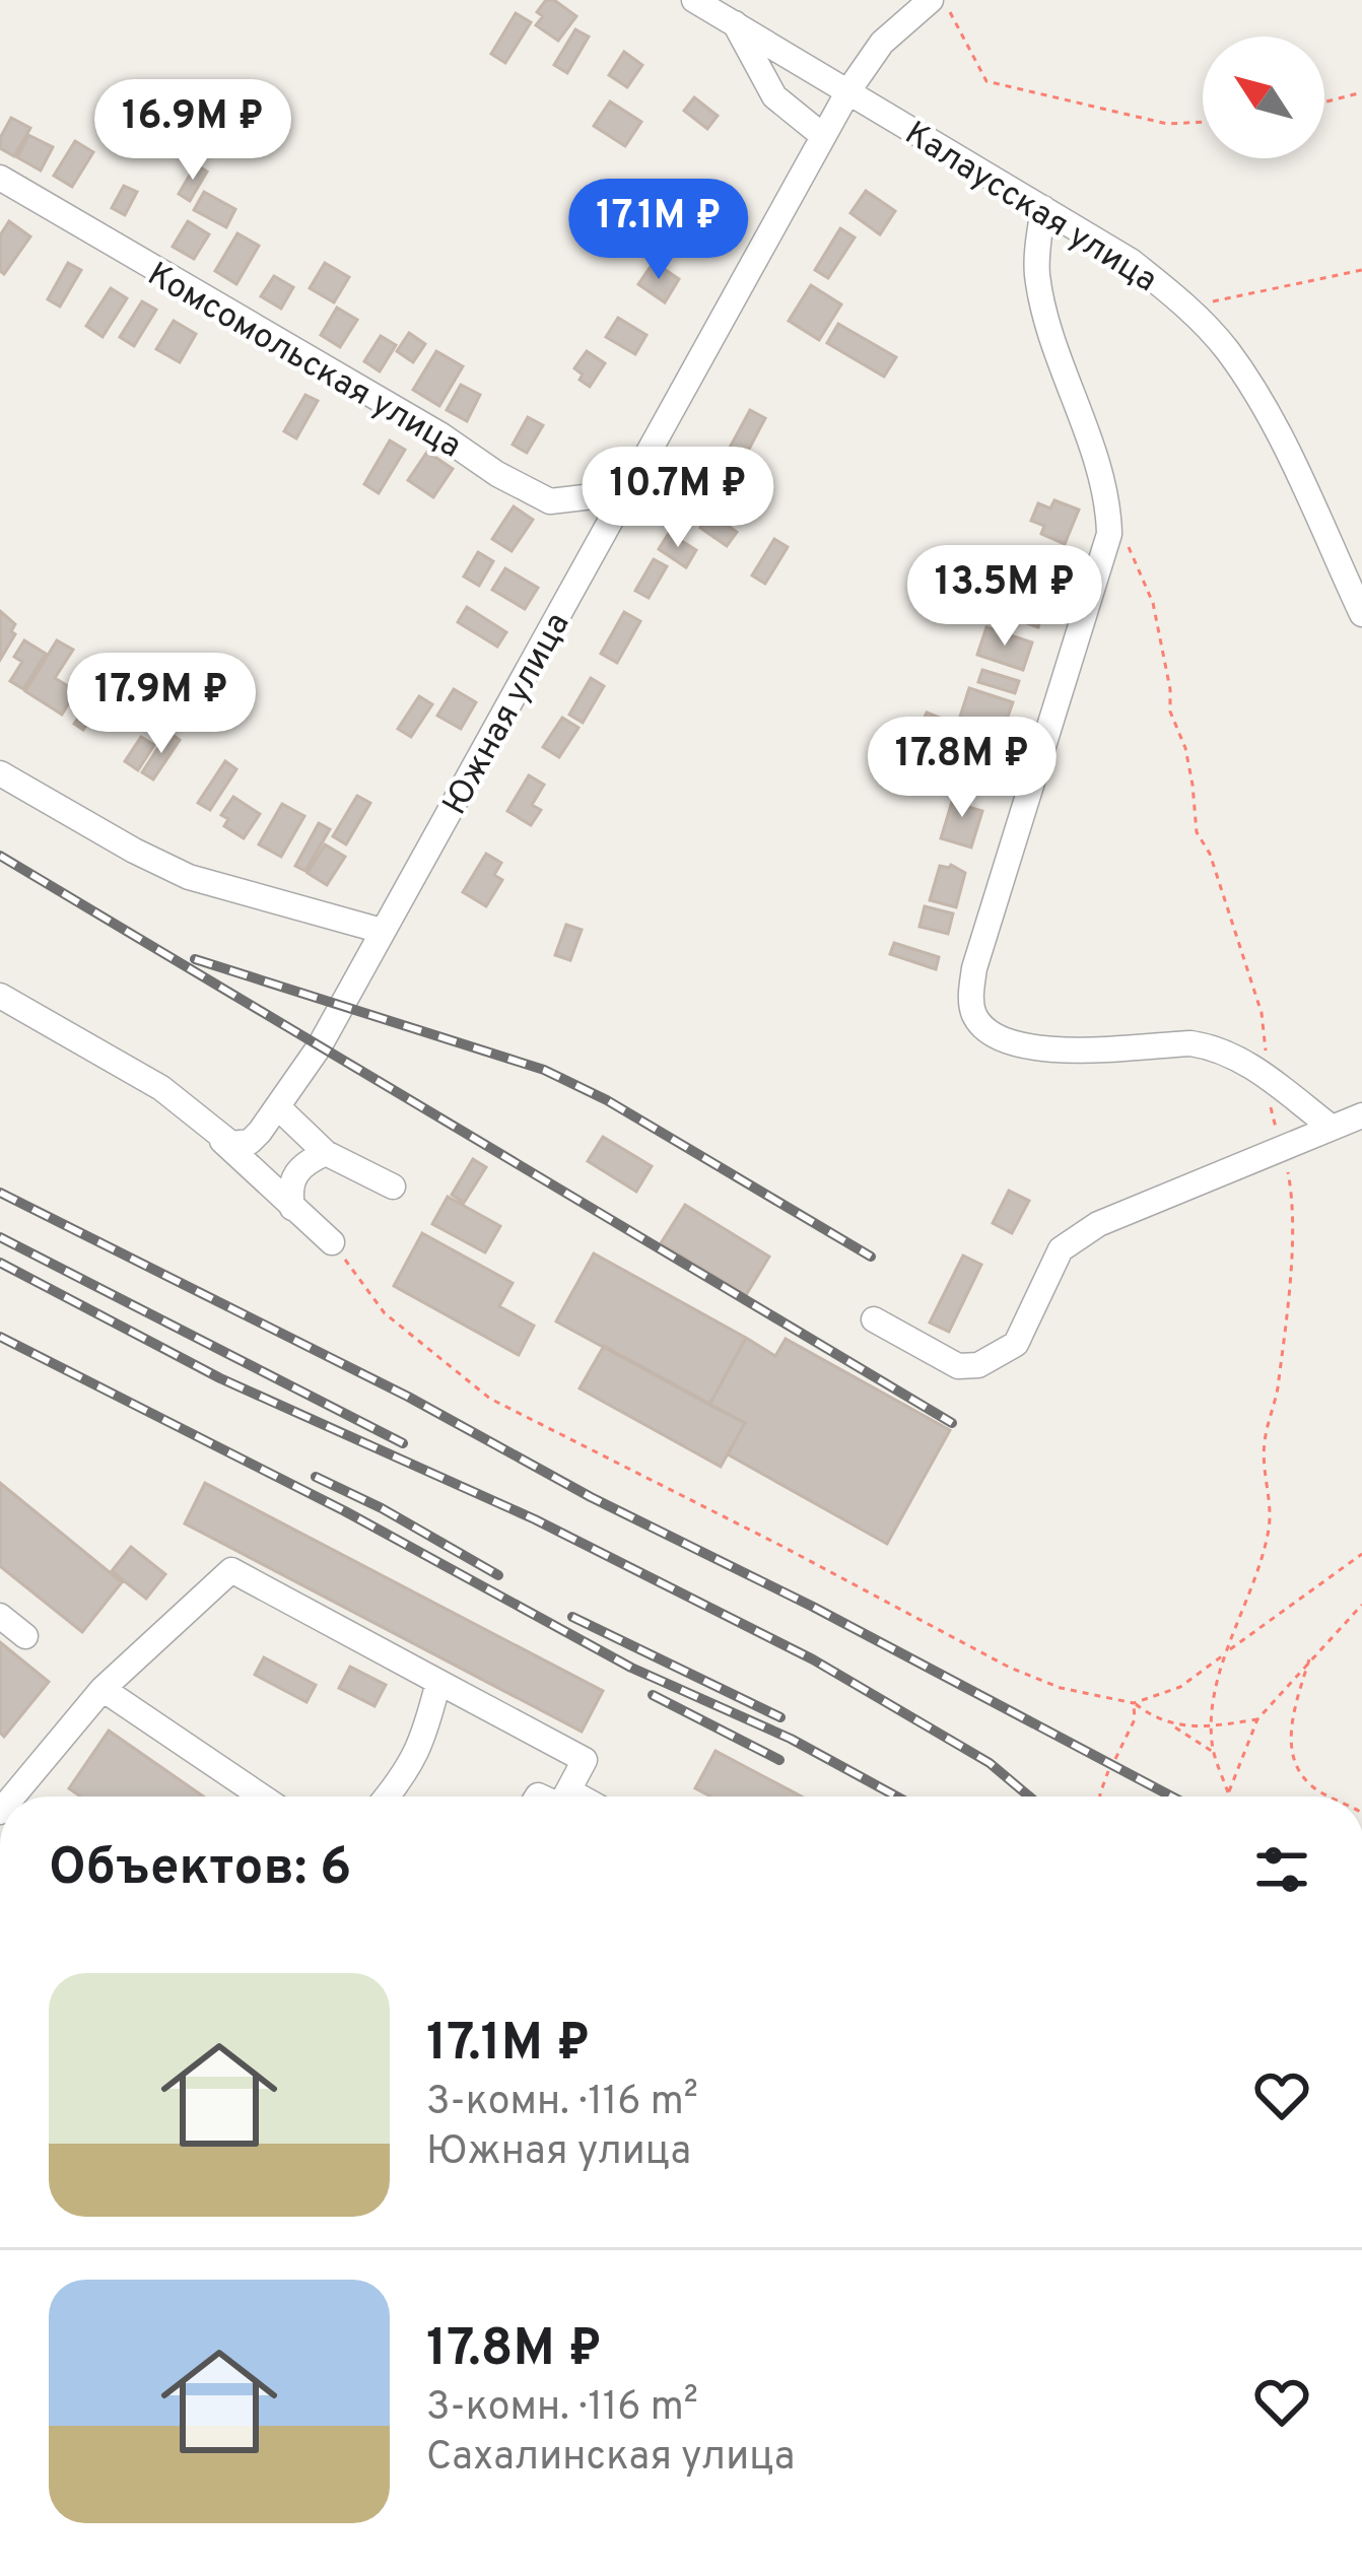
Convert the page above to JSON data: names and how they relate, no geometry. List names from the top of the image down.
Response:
{
  "streets": {
    "street": ["Калаусская улица", "Комсомольская улица", "Южная улица"]
  },
  "crossings": [
    ["Калаусская улица", "Южная улица"],
    ["Комсомольская улица", "Южная улица"]
  ],
  "north": "top left",
  "page": {
    "price": [
      "16.9M ₽",
      "17.1M ₽",
      "10.7M ₽",
      "13.5M ₽",
      "17.9M ₽",
      "17.8M ₽"
    ],
    "heading": "Объектов: 6",
    "list": [
      {
        "name": "17.1M ₽",
        "note": "3-комн. · 116 m² · Южная улица"
      },
      {
        "name": "17.8M ₽",
        "note": "3-комн. · 116 m² · Сахалинская улица"
      }
    ]
  }
}
